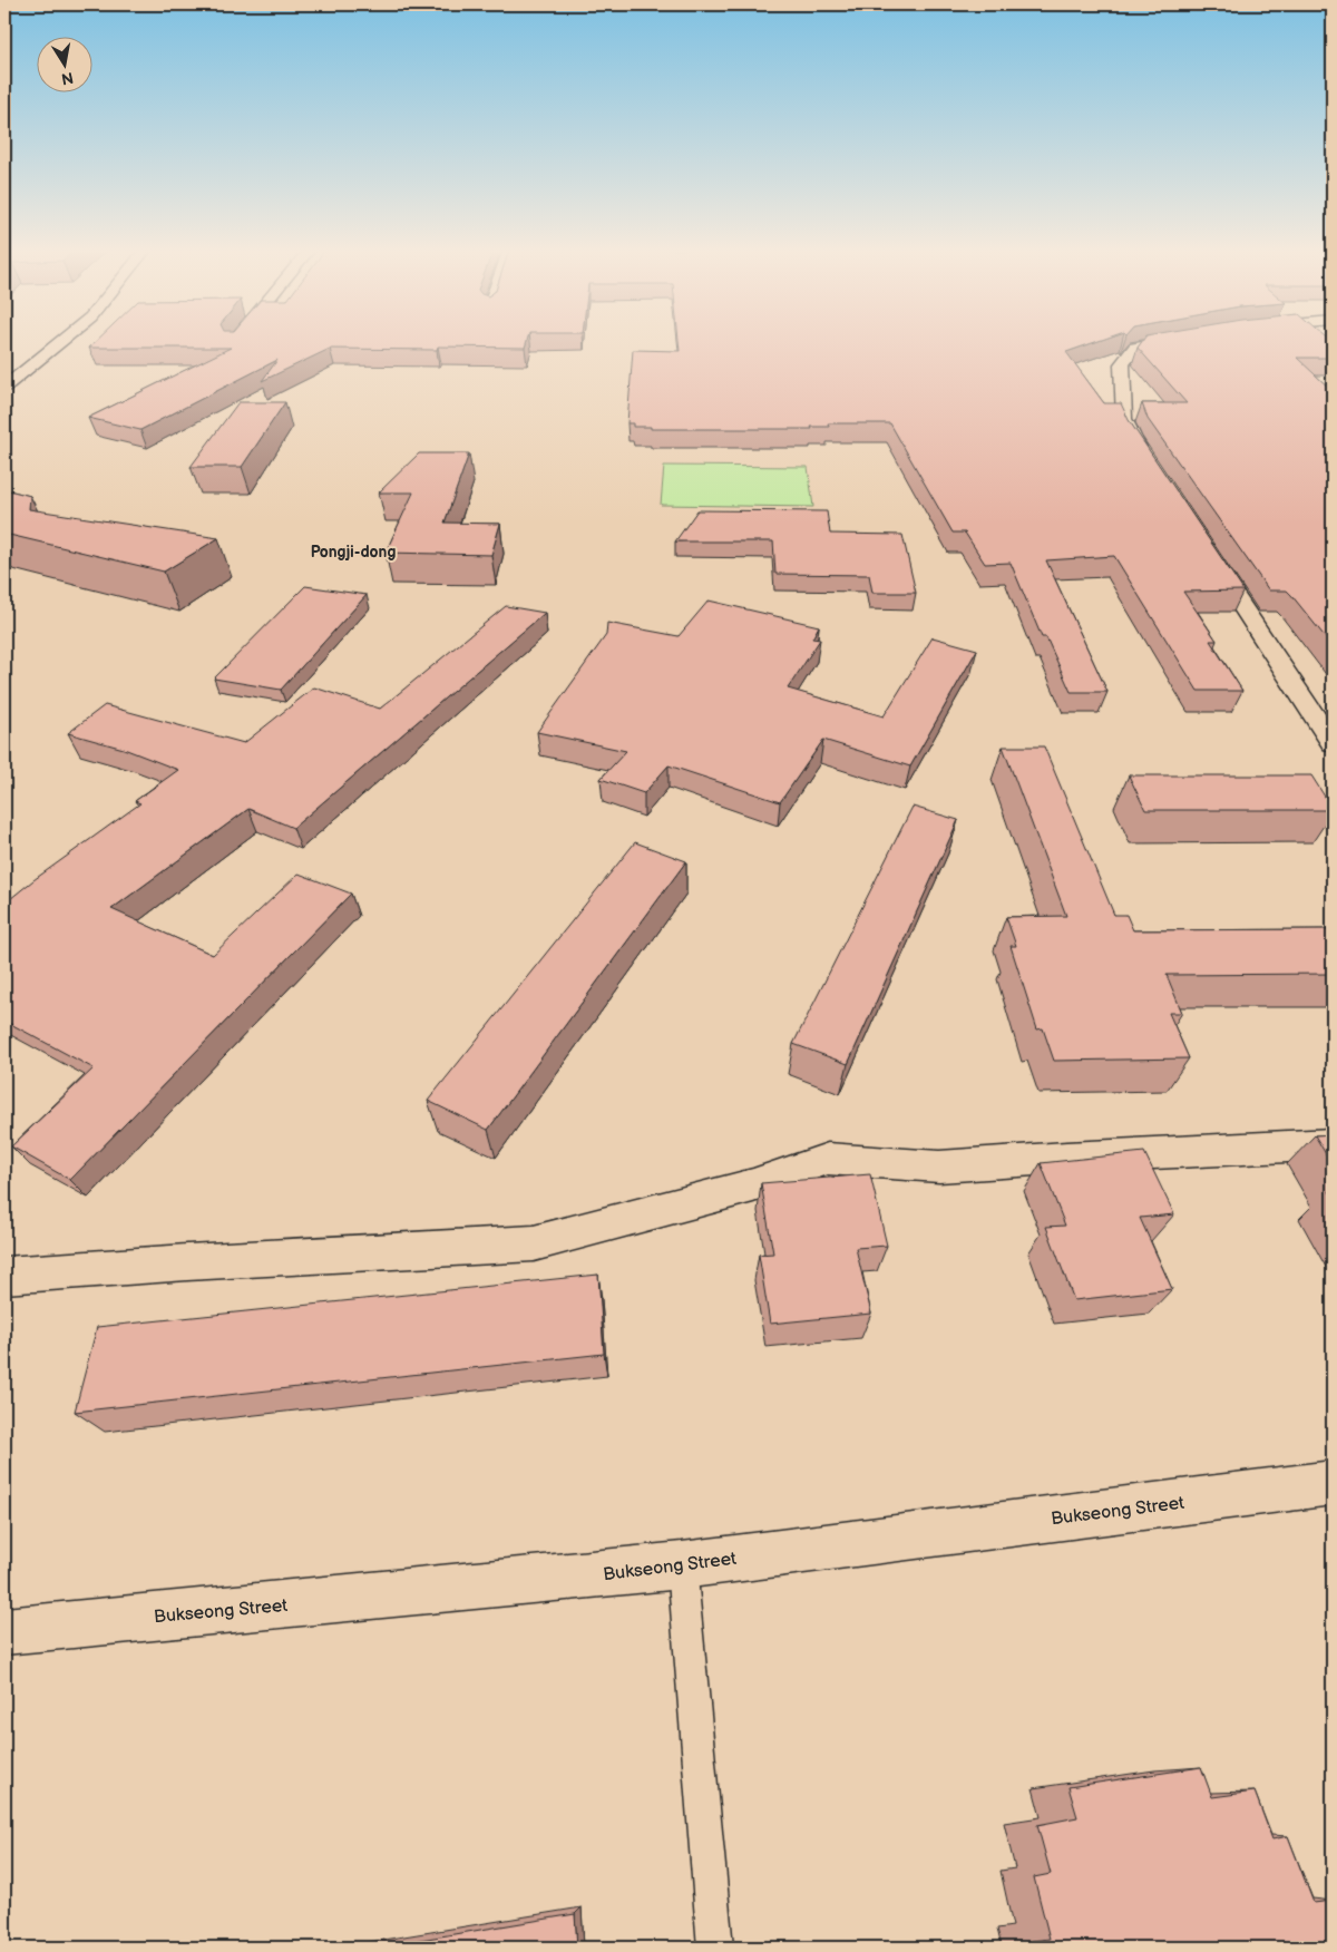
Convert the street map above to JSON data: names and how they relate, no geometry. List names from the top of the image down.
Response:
{
  "streets": {
    "main road": ["Bukseong Street"]
  },
  "districts": ["Pongji-dong"],
  "north": "bottom"
}
